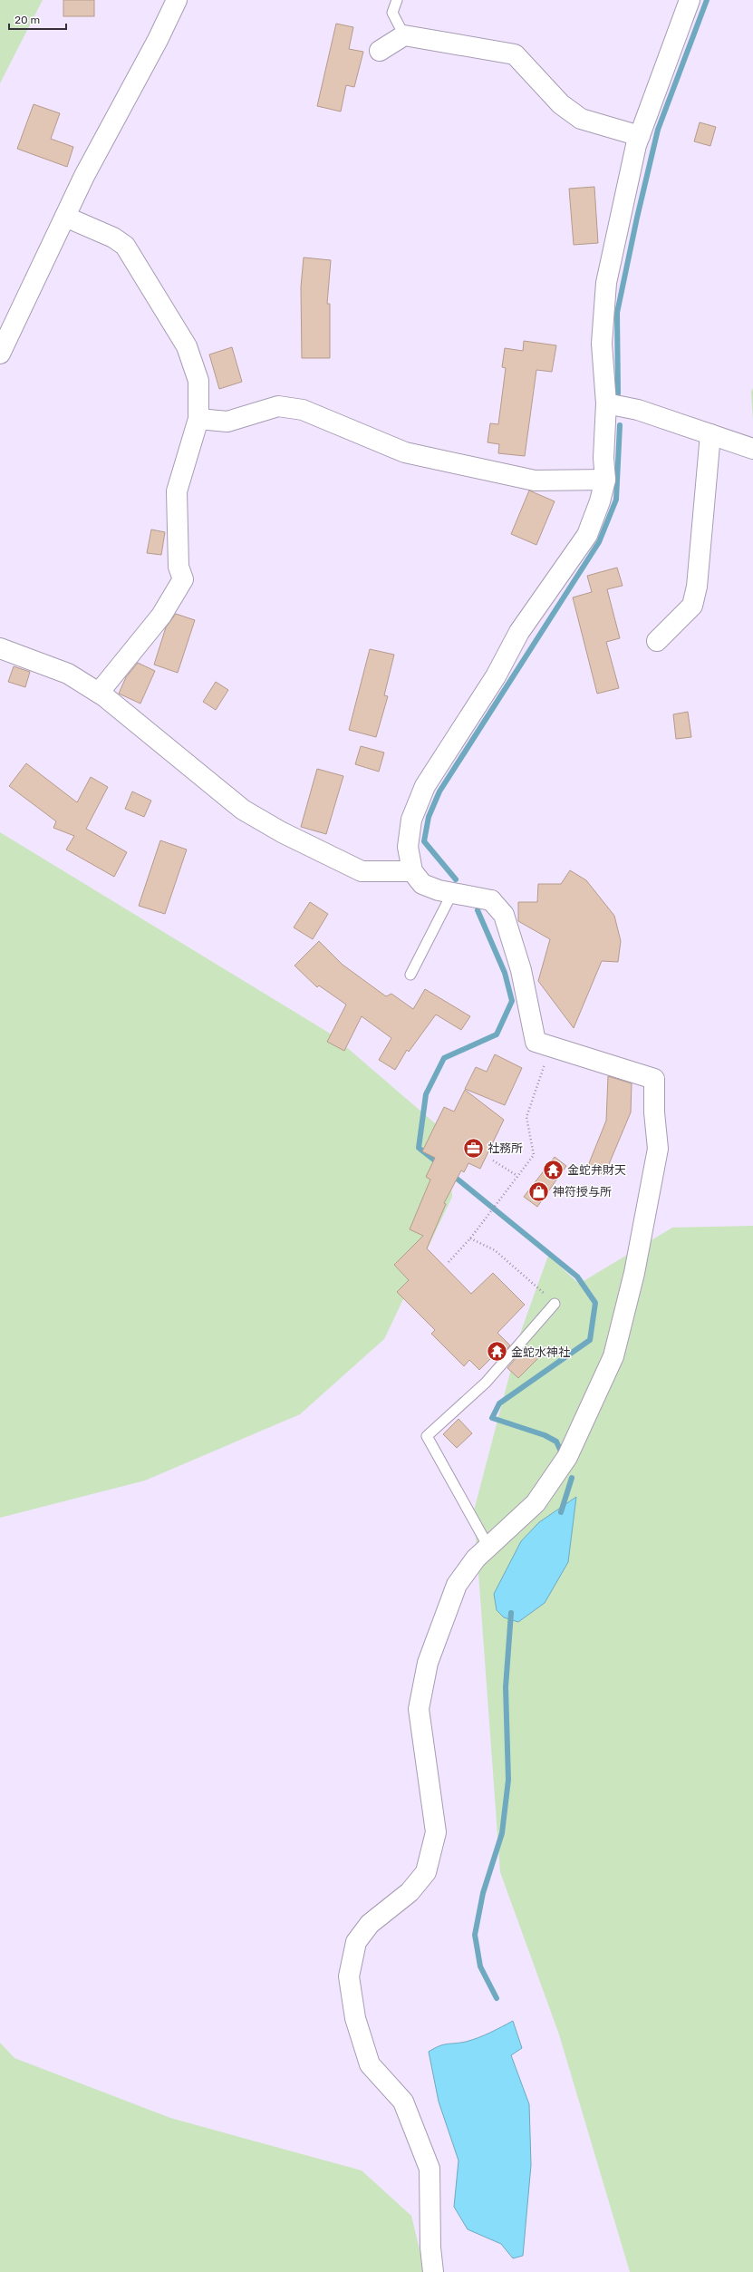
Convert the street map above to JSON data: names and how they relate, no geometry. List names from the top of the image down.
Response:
{
  "places": {
    "office": ["社務所"],
    "temple": ["金蛇弁財天", "金蛇水神社"],
    "shop": ["神符授与所"]
  },
  "scale_bar": "20 m"
}
